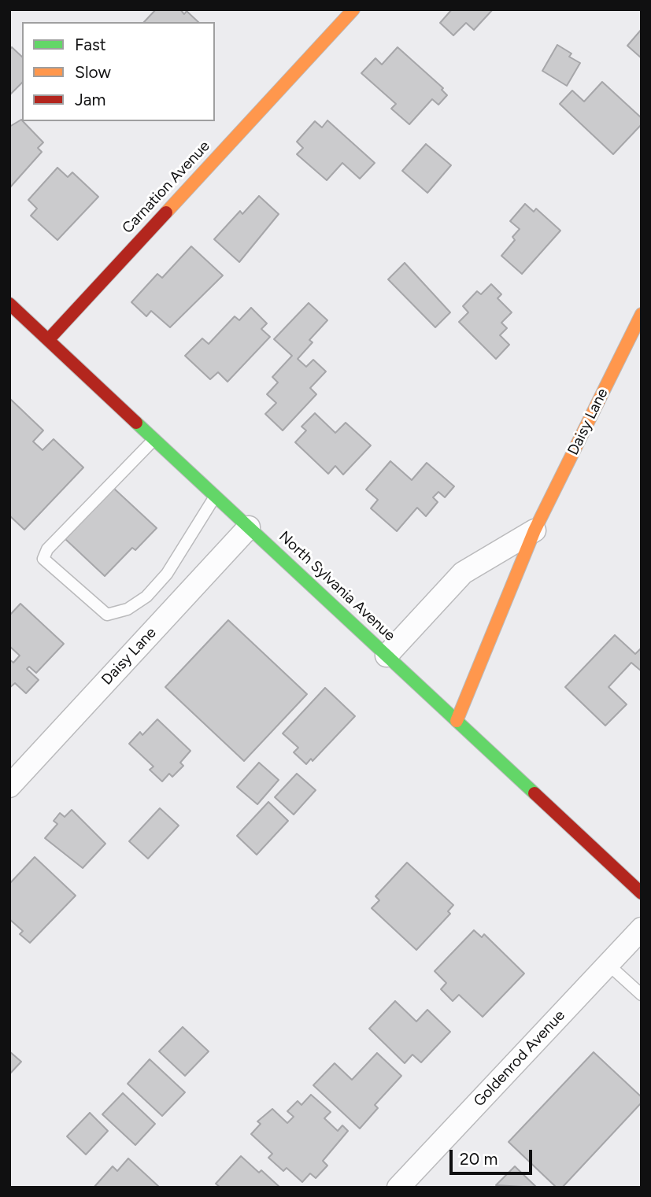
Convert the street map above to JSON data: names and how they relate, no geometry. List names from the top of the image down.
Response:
{
  "streets": {
    "street": [
      "Carnation Avenue",
      "Daisy Lane",
      "North Sylvania Avenue",
      "Goldenrod Avenue"
    ]
  },
  "crossings": [
    ["Carnation Avenue", "North Sylvania Avenue"],
    ["Daisy Lane", "North Sylvania Avenue"]
  ],
  "legend": ["Fast", "Slow", "Jam"],
  "scale_bar": "20 m"
}
